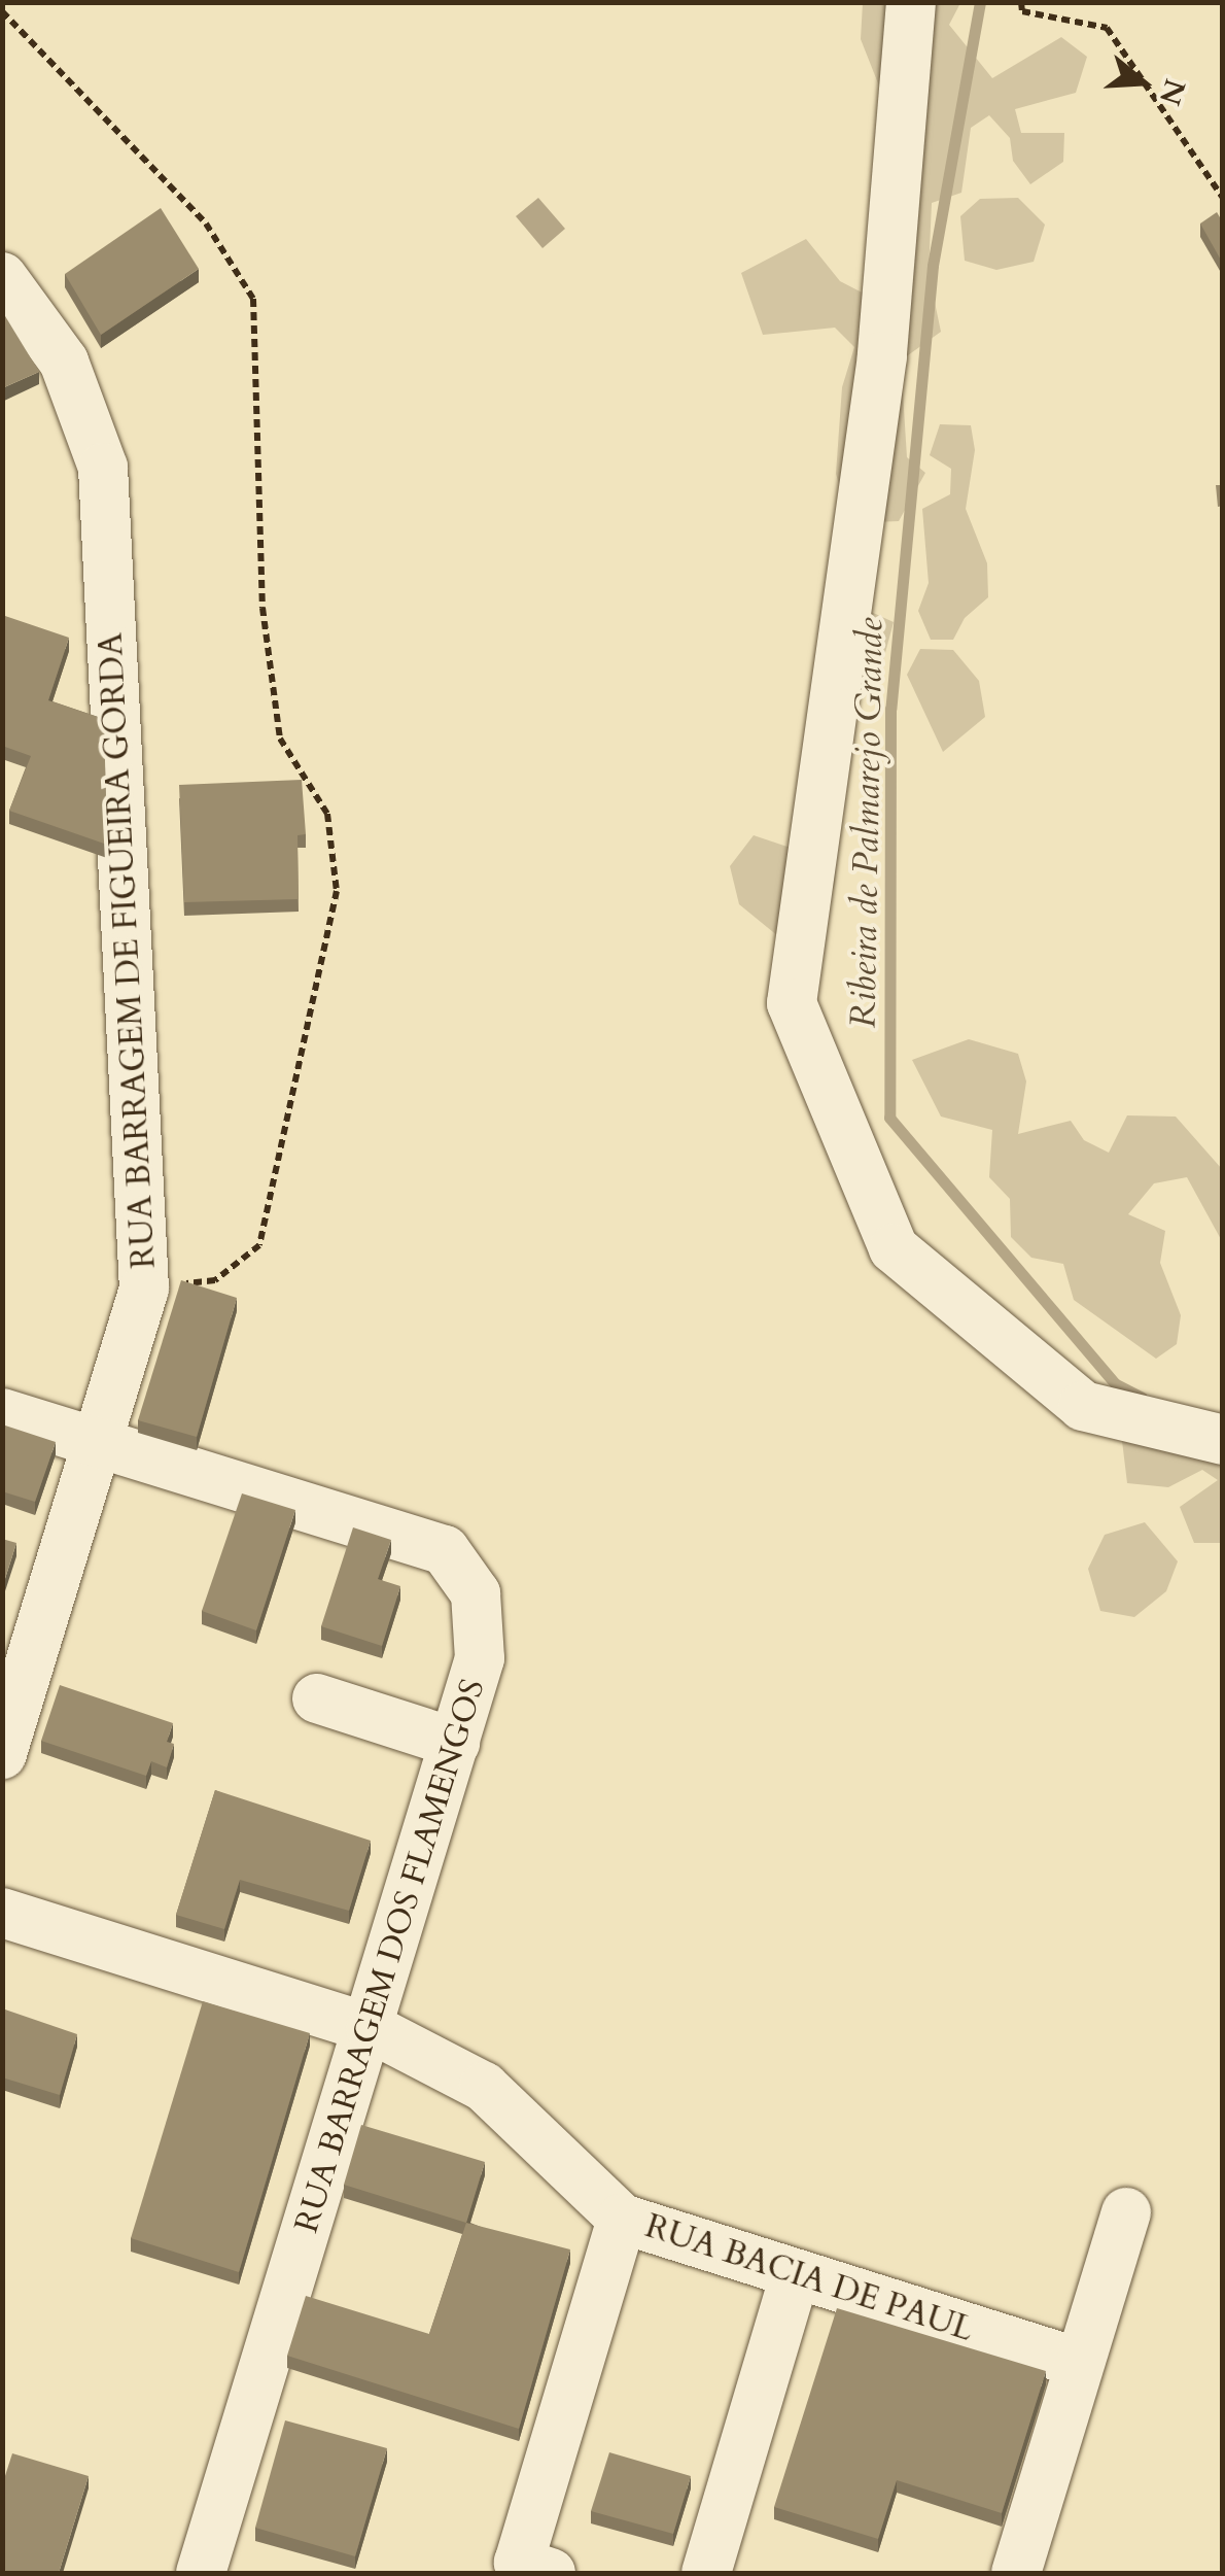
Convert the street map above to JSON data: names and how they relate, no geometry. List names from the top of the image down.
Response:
{
  "streets": {
    "street": ["RUA BARRAGEM DE FIGUEIRA GORDA", "RUA BARRAGEM DOS FLAMENGOS", "RUA BACIA DE PAUL"]
  },
  "crossings": [
    ["RUA BARRAGEM DE FIGUEIRA GORDA", "RUA BARRAGEM DOS FLAMENGOS"],
    ["RUA BARRAGEM DOS FLAMENGOS", "RUA BACIA DE PAUL"]
  ],
  "water": ["Ribeira de Palmarejo Grande"],
  "north": "right"
}
